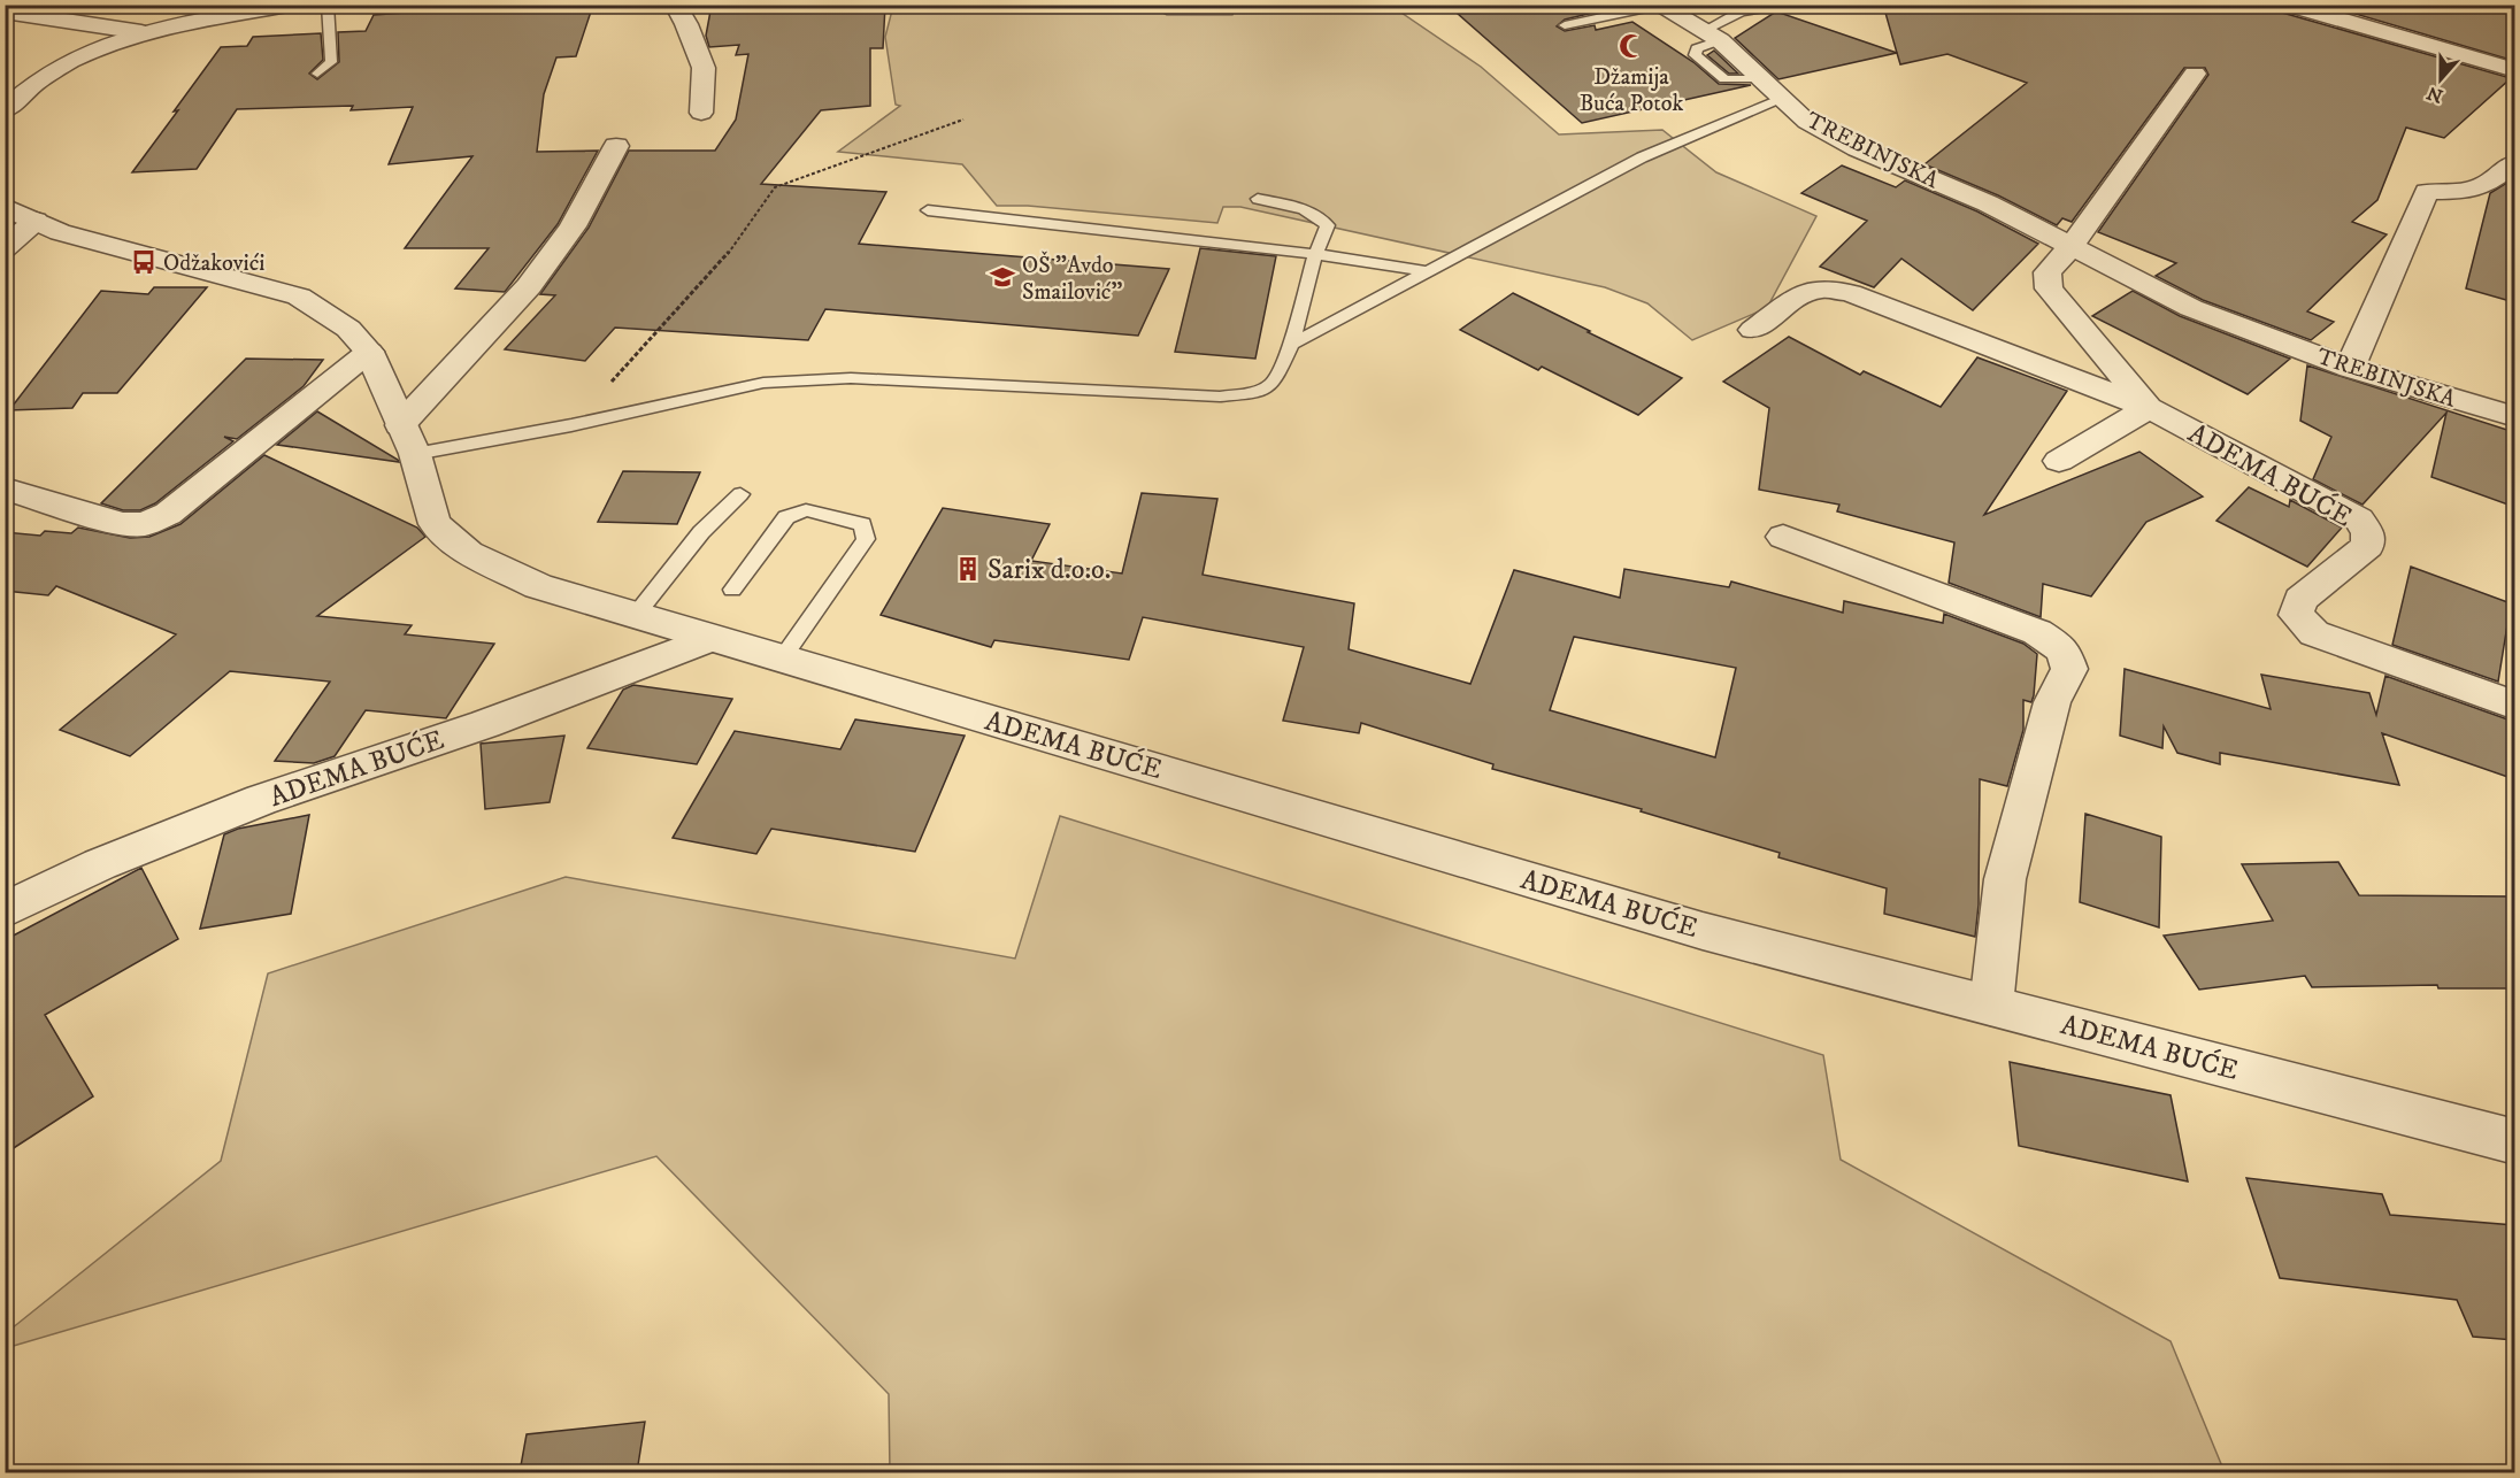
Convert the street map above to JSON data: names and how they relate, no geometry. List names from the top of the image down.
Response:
{
  "streets": {
    "street": ["TREBINJSKA", "ADEMA BUĆE"]
  },
  "crossings": [
    ["TREBINJSKA", "ADEMA BUĆE"]
  ],
  "places": {
    "mosque": ["Džamija Buća Potok"],
    "bus stop": ["Odžakovići"],
    "school or university": ["OŠ \"Avdo Smailović\""],
    "building": ["Sarix d.o.o."]
  },
  "north": "bottom"
}
